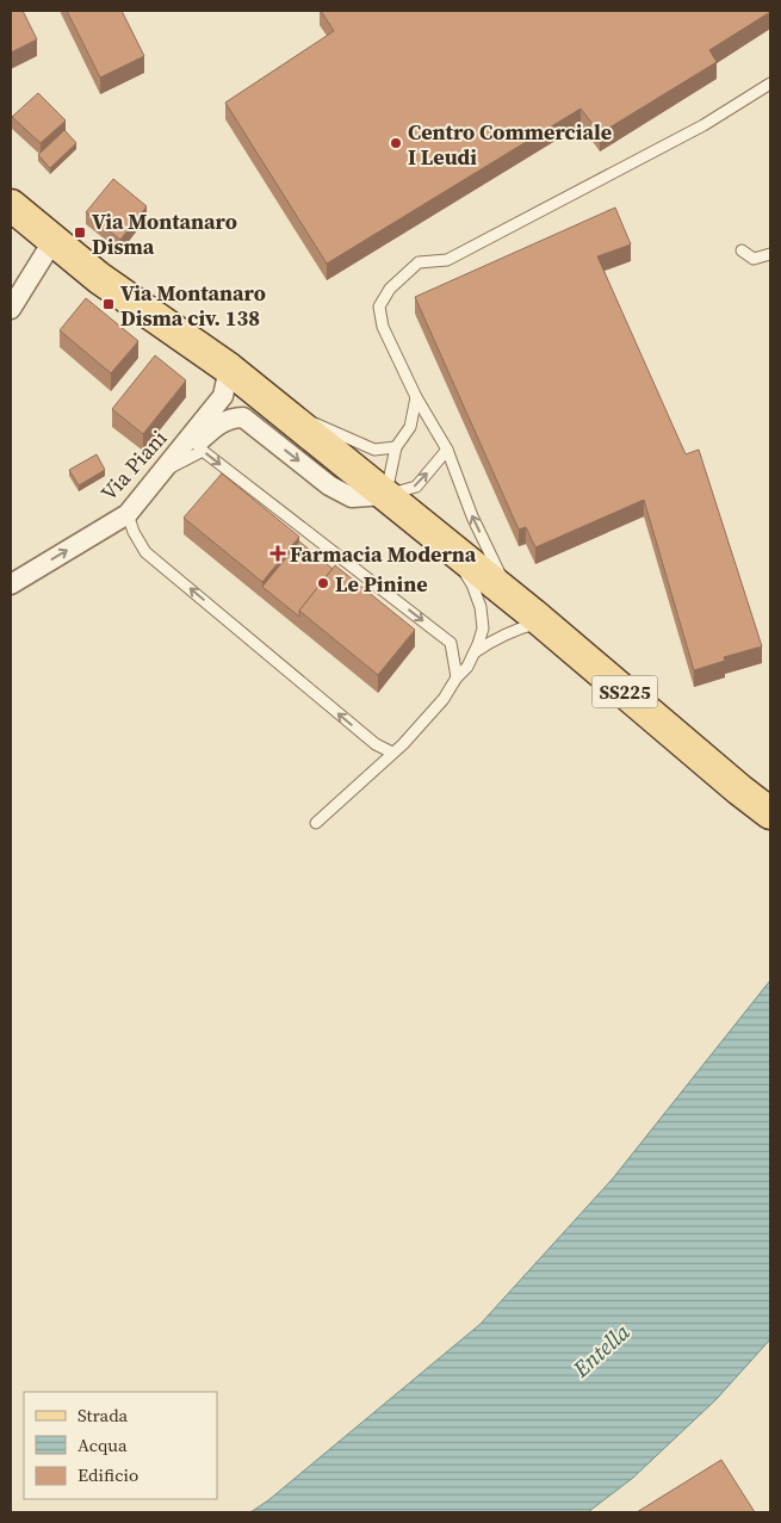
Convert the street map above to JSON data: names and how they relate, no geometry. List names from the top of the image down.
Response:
{
  "streets": {
    "main road": ["SS225"],
    "street": ["Via Piani"]
  },
  "crossings": [
    ["Via Piani", "SS225"]
  ],
  "one_way": ["Via Piani"],
  "water": ["Entella"],
  "places": {
    "other": ["Centro Commerciale I Leudi", "Le Pinine"],
    "transit": ["Via Montanaro Disma", "Via Montanaro Disma civ. 138"],
    "health": ["Farmacia Moderna"]
  },
  "legend": ["Strada", "Acqua", "Edificio"]
}
